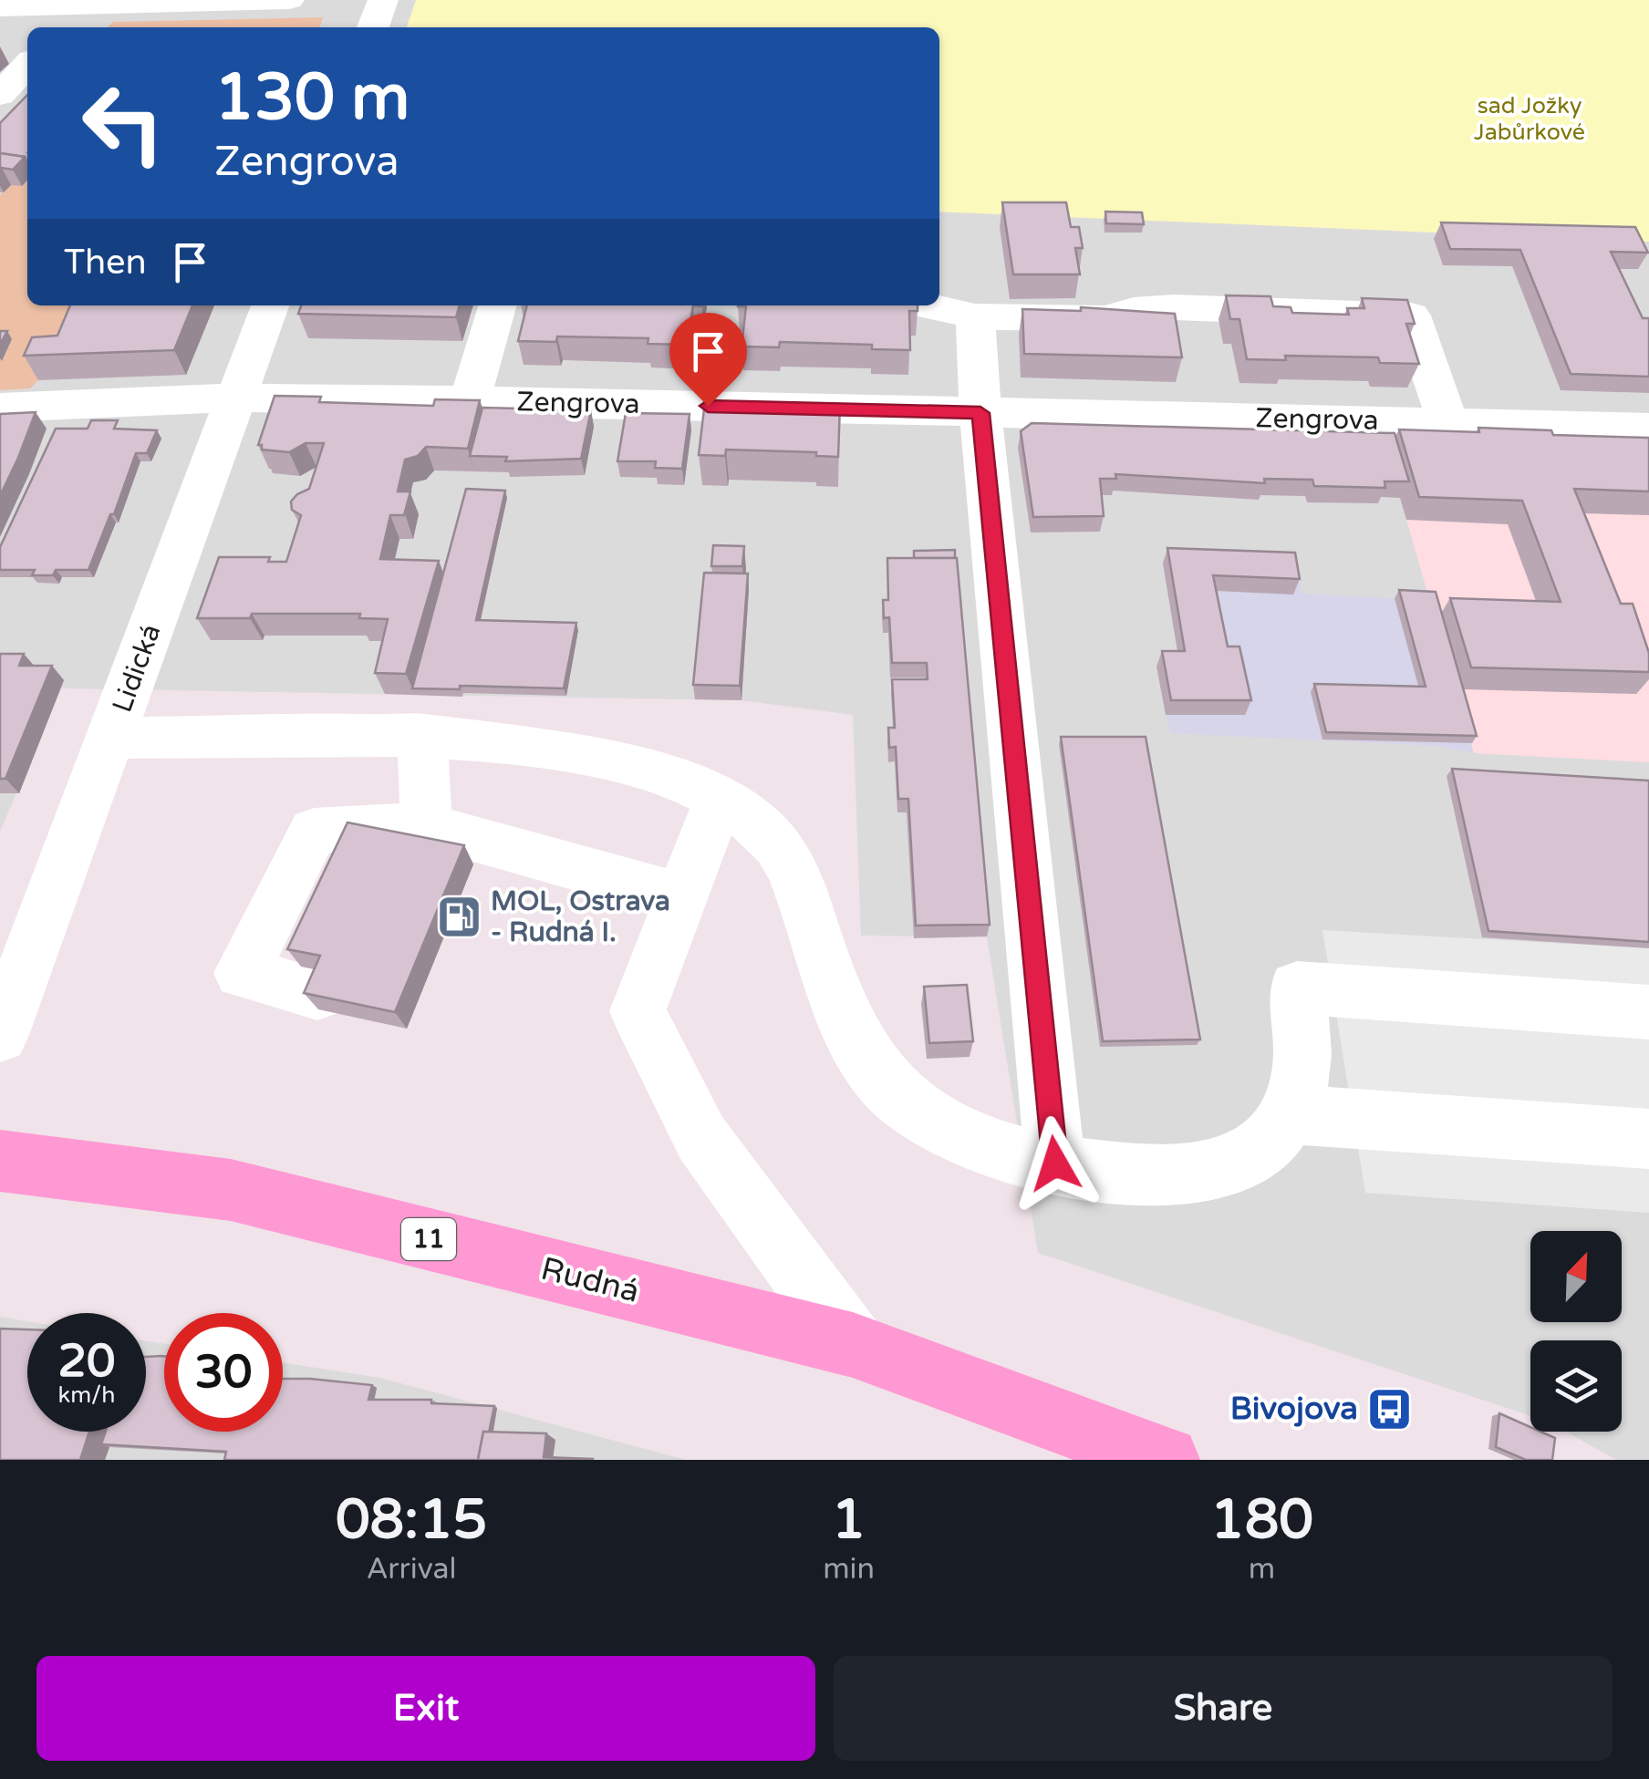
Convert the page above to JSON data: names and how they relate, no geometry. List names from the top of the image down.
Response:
{
  "streets": {
    "main road": ["11", "Rudná"],
    "street": ["Zengrova", "Lidická"]
  },
  "crossings": [
    ["Zengrova", "Lidická"]
  ],
  "parks": ["sad Jožky Jabůrkové"],
  "places": {
    "fuel station": ["MOL, Ostrava - Rudná I."],
    "bus stop": ["Bivojova"]
  },
  "north": "top right",
  "page": {
    "turn": ["130 m", "Zengrova"],
    "then": "Then",
    "speed": "20 km/h",
    "limit": "30",
    "eta": [
      "08:15",
      "Arrival",
      "1",
      "min",
      "180",
      "m"
    ],
    "buttons": ["Exit", "Share"]
  }
}
